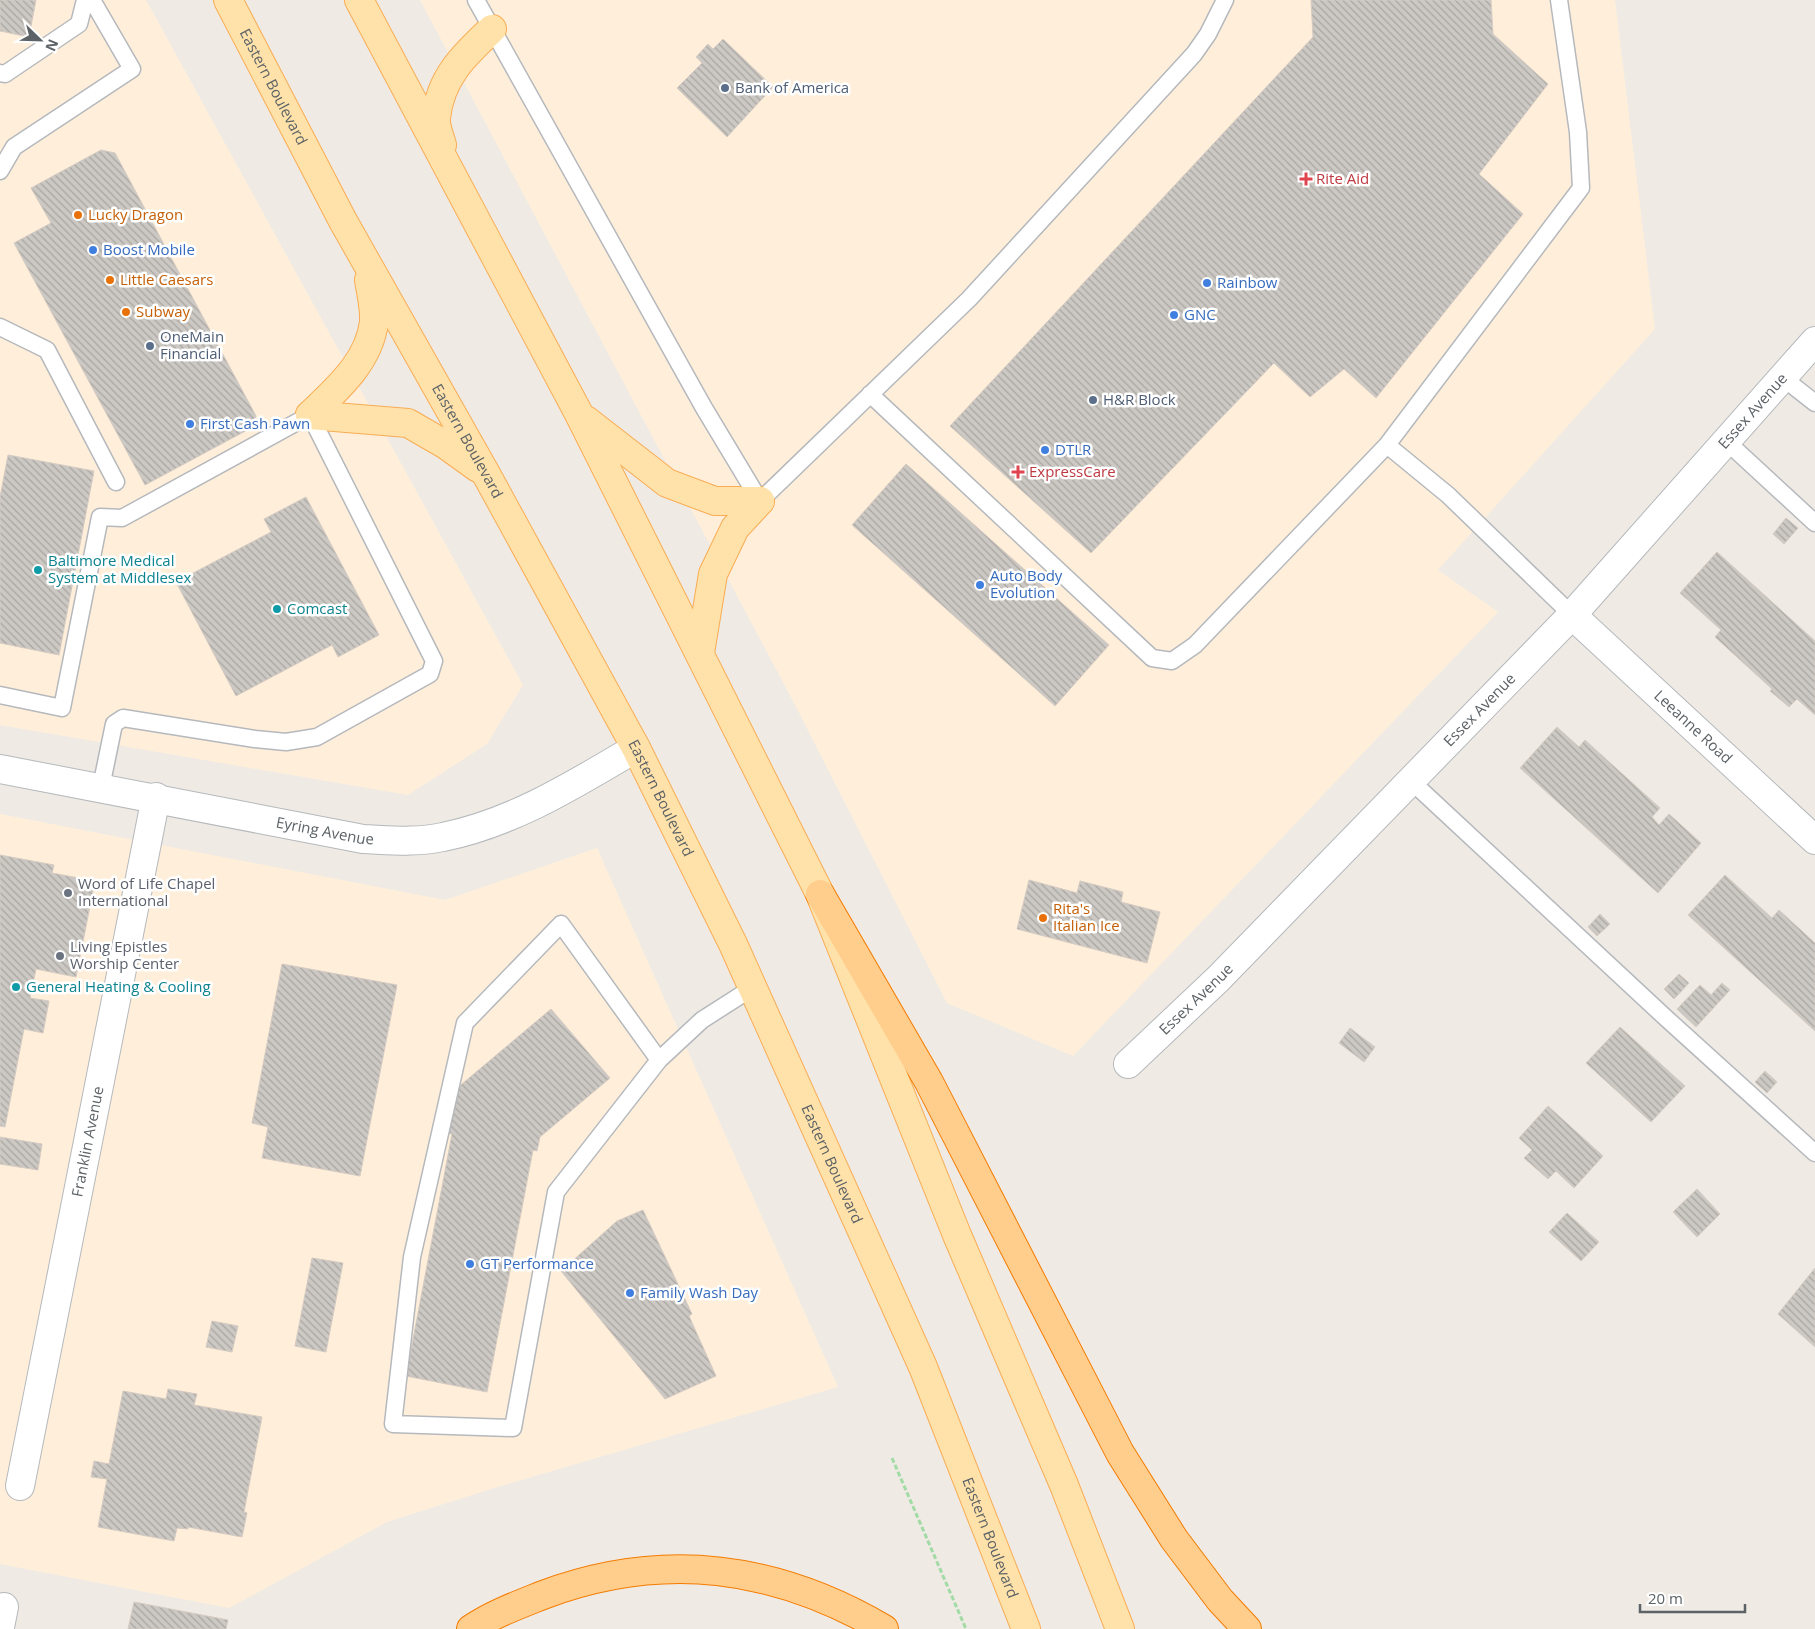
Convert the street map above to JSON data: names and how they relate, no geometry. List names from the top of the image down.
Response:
{
  "streets": {
    "main road": ["Eastern Boulevard"],
    "street": [
      "Essex Avenue",
      "Leeanne Road",
      "Eyring Avenue",
      "Franklin Avenue"
    ]
  },
  "crossings": [
    ["Eastern Boulevard", "Eyring Avenue"],
    ["Essex Avenue", "Leeanne Road"],
    ["Eyring Avenue", "Franklin Avenue"]
  ],
  "places": {
    "other": [
      "Bank of America",
      "Lucky Dragon",
      "Boost Mobile",
      "Little Caesars",
      "Rainbow",
      "Subway",
      "GNC",
      "OneMain Financial",
      "H&R Block",
      "First Cash Pawn",
      "DTLR",
      "Baltimore Medical System at Middlesex",
      "Auto Body Evolution",
      "Comcast",
      "Word of Life Chapel International",
      "Rita's Italian Ice",
      "Living Epistles Worship Center",
      "General Heating & Cooling",
      "GT Performance",
      "Family Wash Day"
    ],
    "health": ["Rite Aid", "ExpressCare"]
  },
  "scale_bar": "20 m",
  "north": "bottom right"
}
